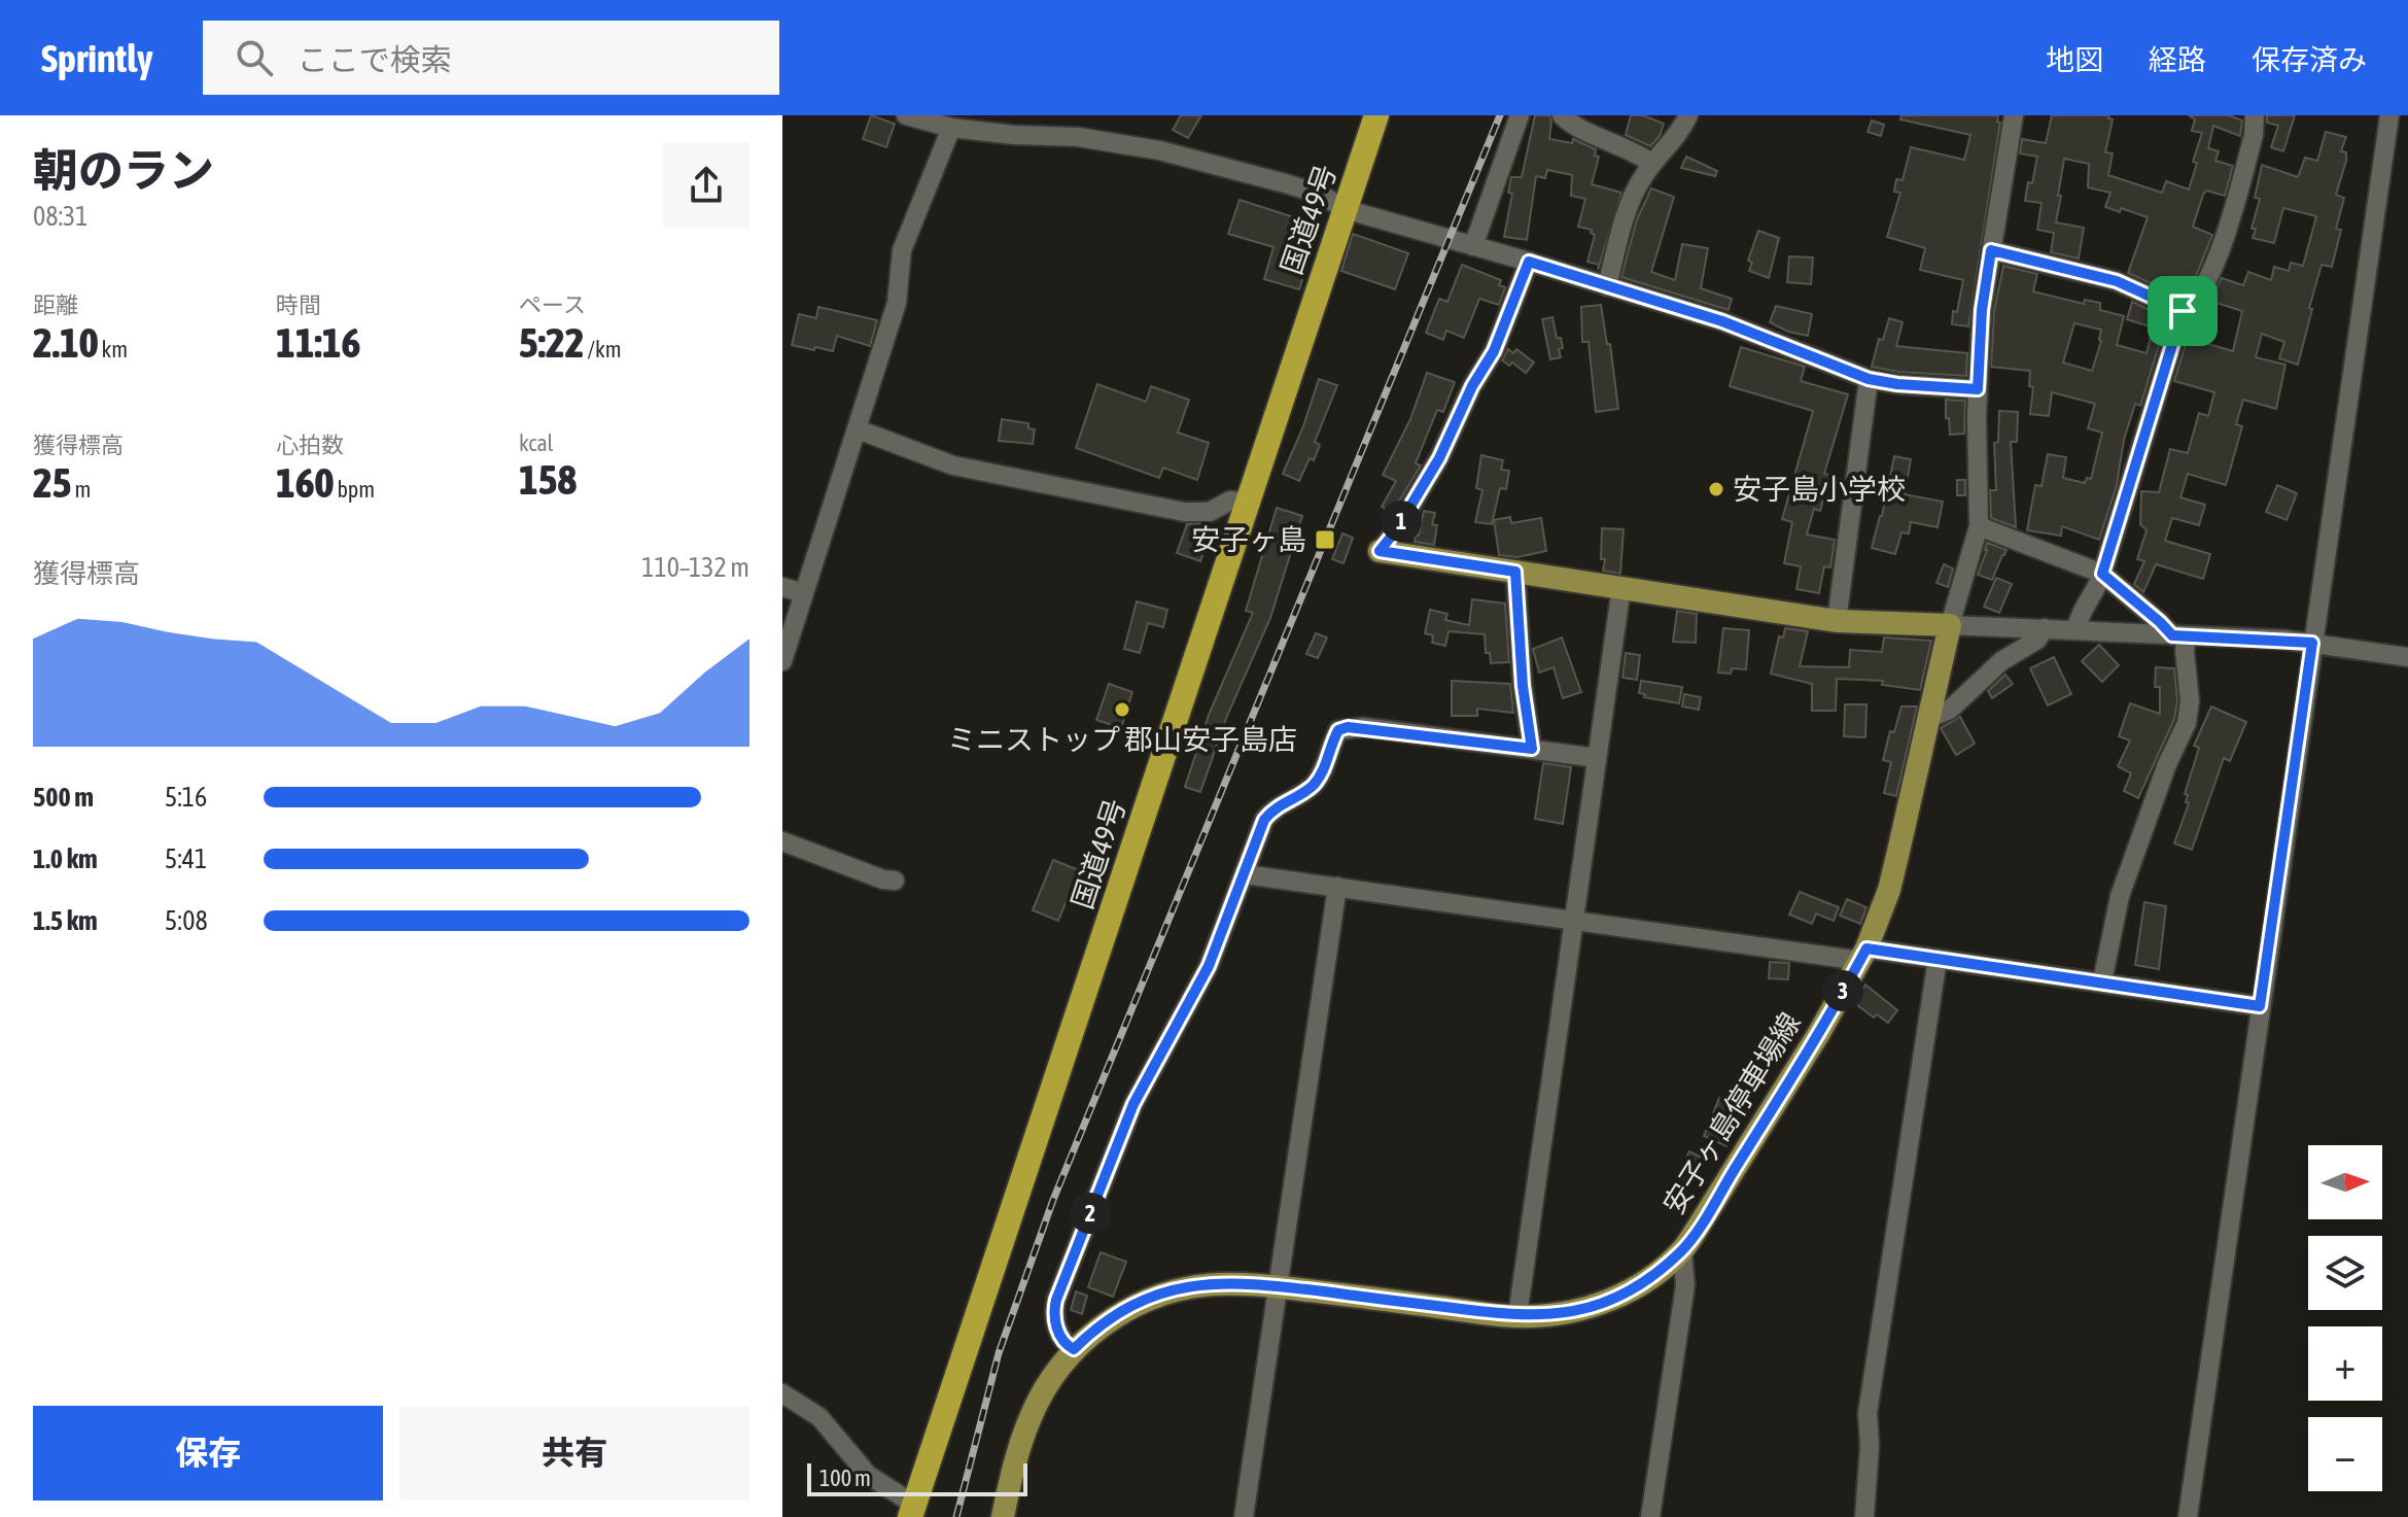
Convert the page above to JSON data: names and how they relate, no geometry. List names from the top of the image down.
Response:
{
  "streets": {
    "highway": ["国道49号"],
    "main road": ["安子ヶ島停車場線"]
  },
  "places": {
    "other": ["安子島小学校", "ミニストップ 郡山安子島店"],
    "transit": ["安子ヶ島"]
  },
  "scale_bar": "100 m",
  "north": "right",
  "page": {
    "header": "Sprintly",
    "search": "ここで検索",
    "nav": ["地図", "経路", "保存済み"],
    "heading": ["朝のラン", "08:31"],
    "stats": [
      ["距離", "2.10 km"],
      ["時間", "11:16"],
      ["ペース", "5:22 /km"],
      ["獲得標高", "25 m"],
      ["心拍数", "160 bpm"],
      ["kcal", "158"]
    ],
    "pins": ["1", "3", "2"],
    "chart": ["獲得標高", "110–132 m"],
    "list": [
      {
        "name": "500 m",
        "note": "5:16"
      },
      {
        "name": "1.0 km",
        "note": "5:41"
      },
      {
        "name": "1.5 km",
        "note": "5:08"
      }
    ],
    "map_buttons": ["+", "−"],
    "buttons": ["保存", "共有"],
    "scale": "100 m"
  }
}
